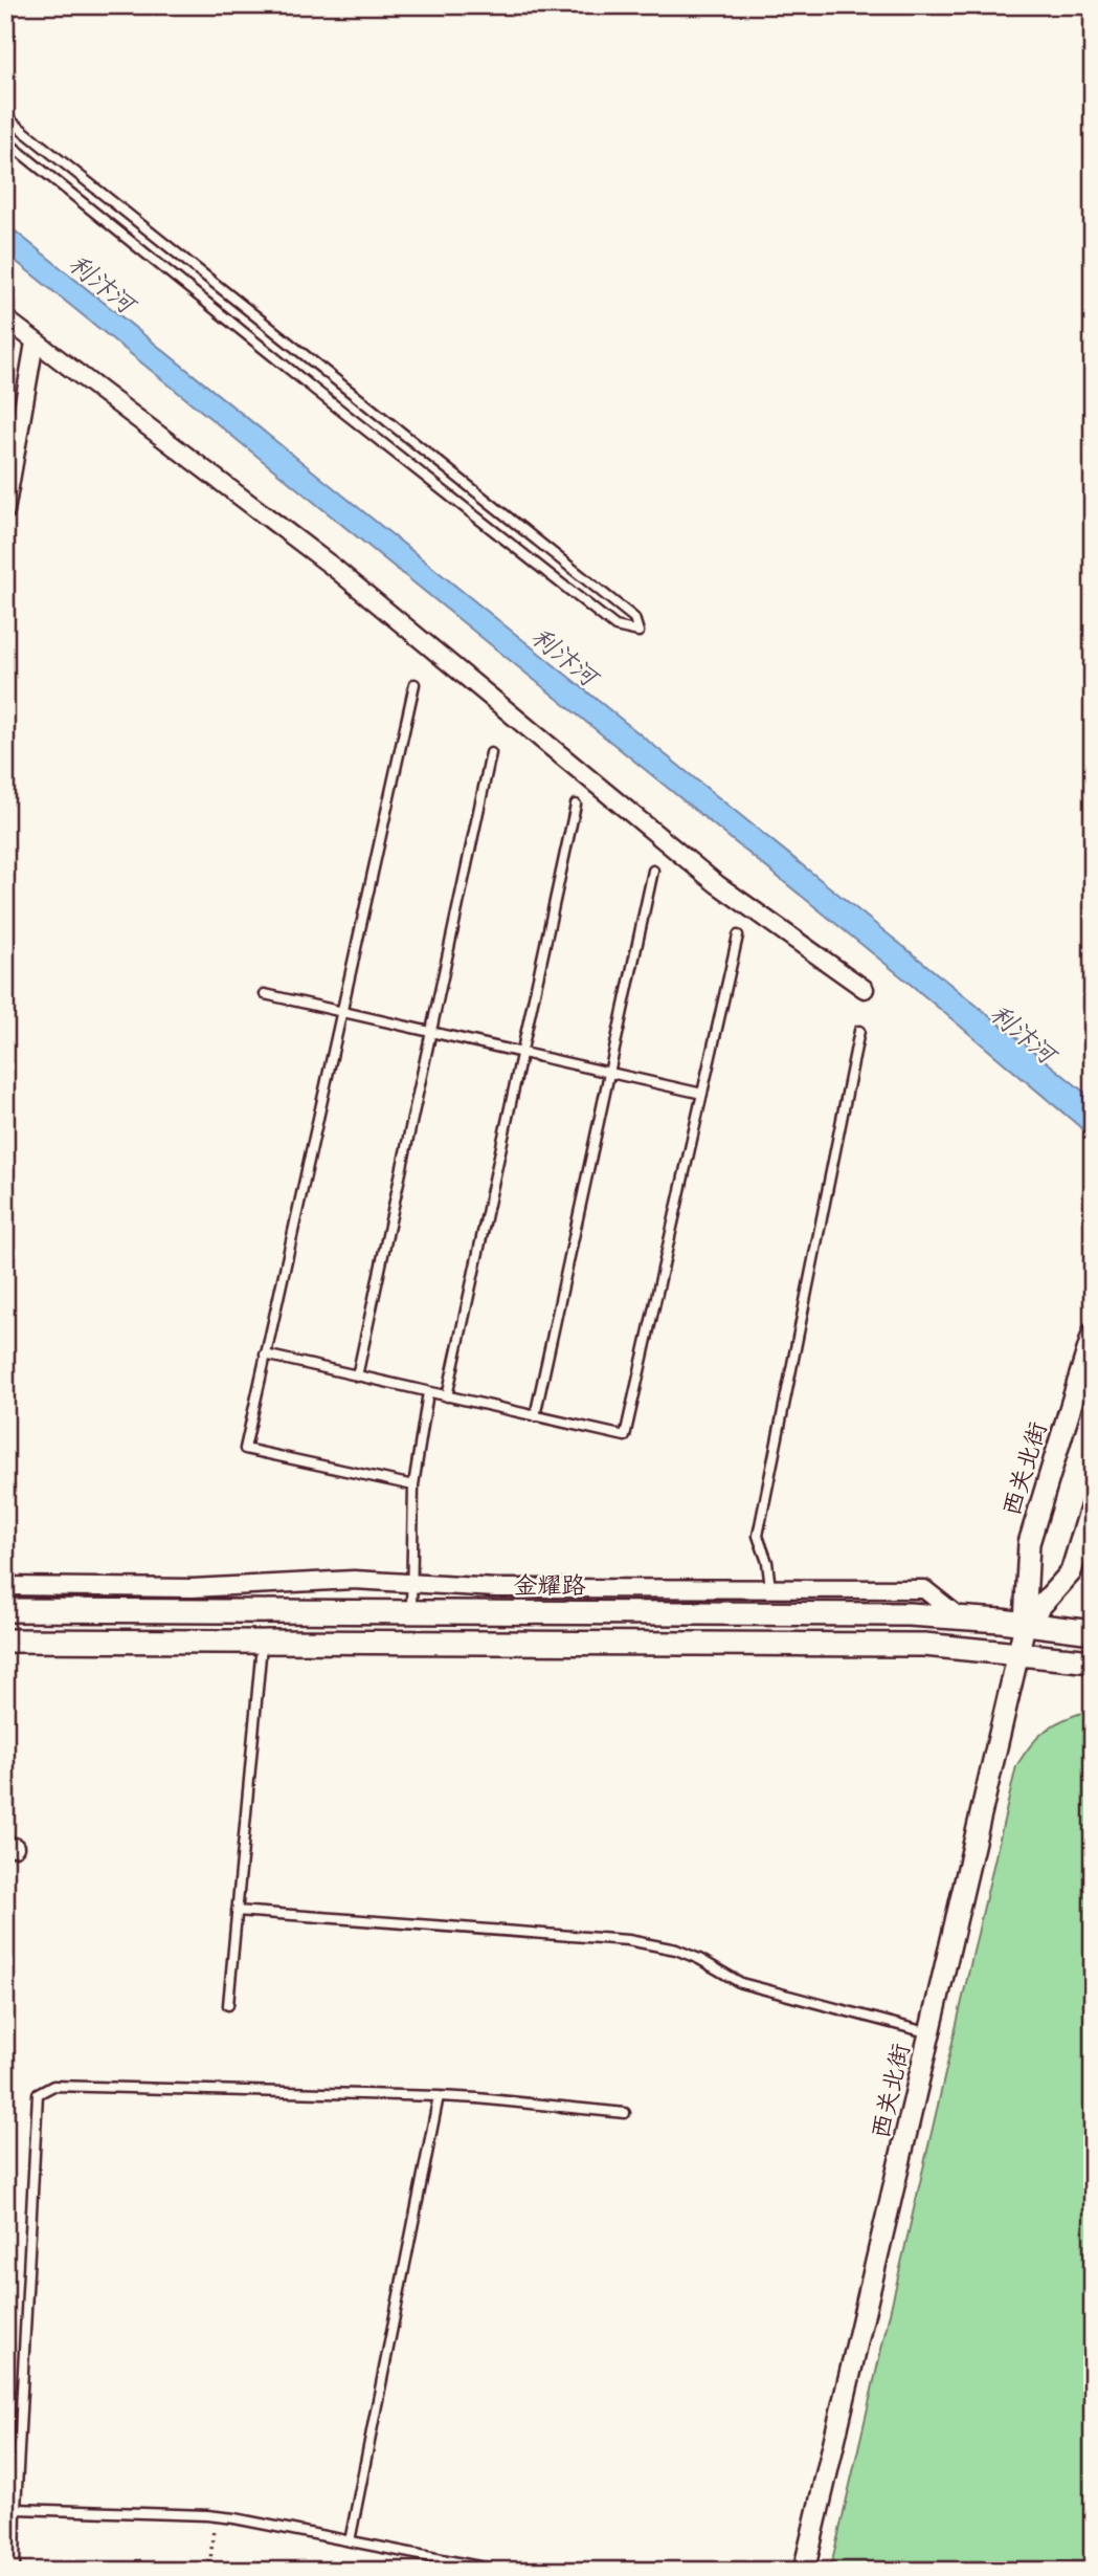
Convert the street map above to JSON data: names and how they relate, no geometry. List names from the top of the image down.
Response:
{
  "streets": {
    "main road": ["金耀路"],
    "street": ["西关北街"]
  },
  "crossings": [
    ["西关北街", "金耀路"]
  ],
  "water": ["利汴河"]
}
